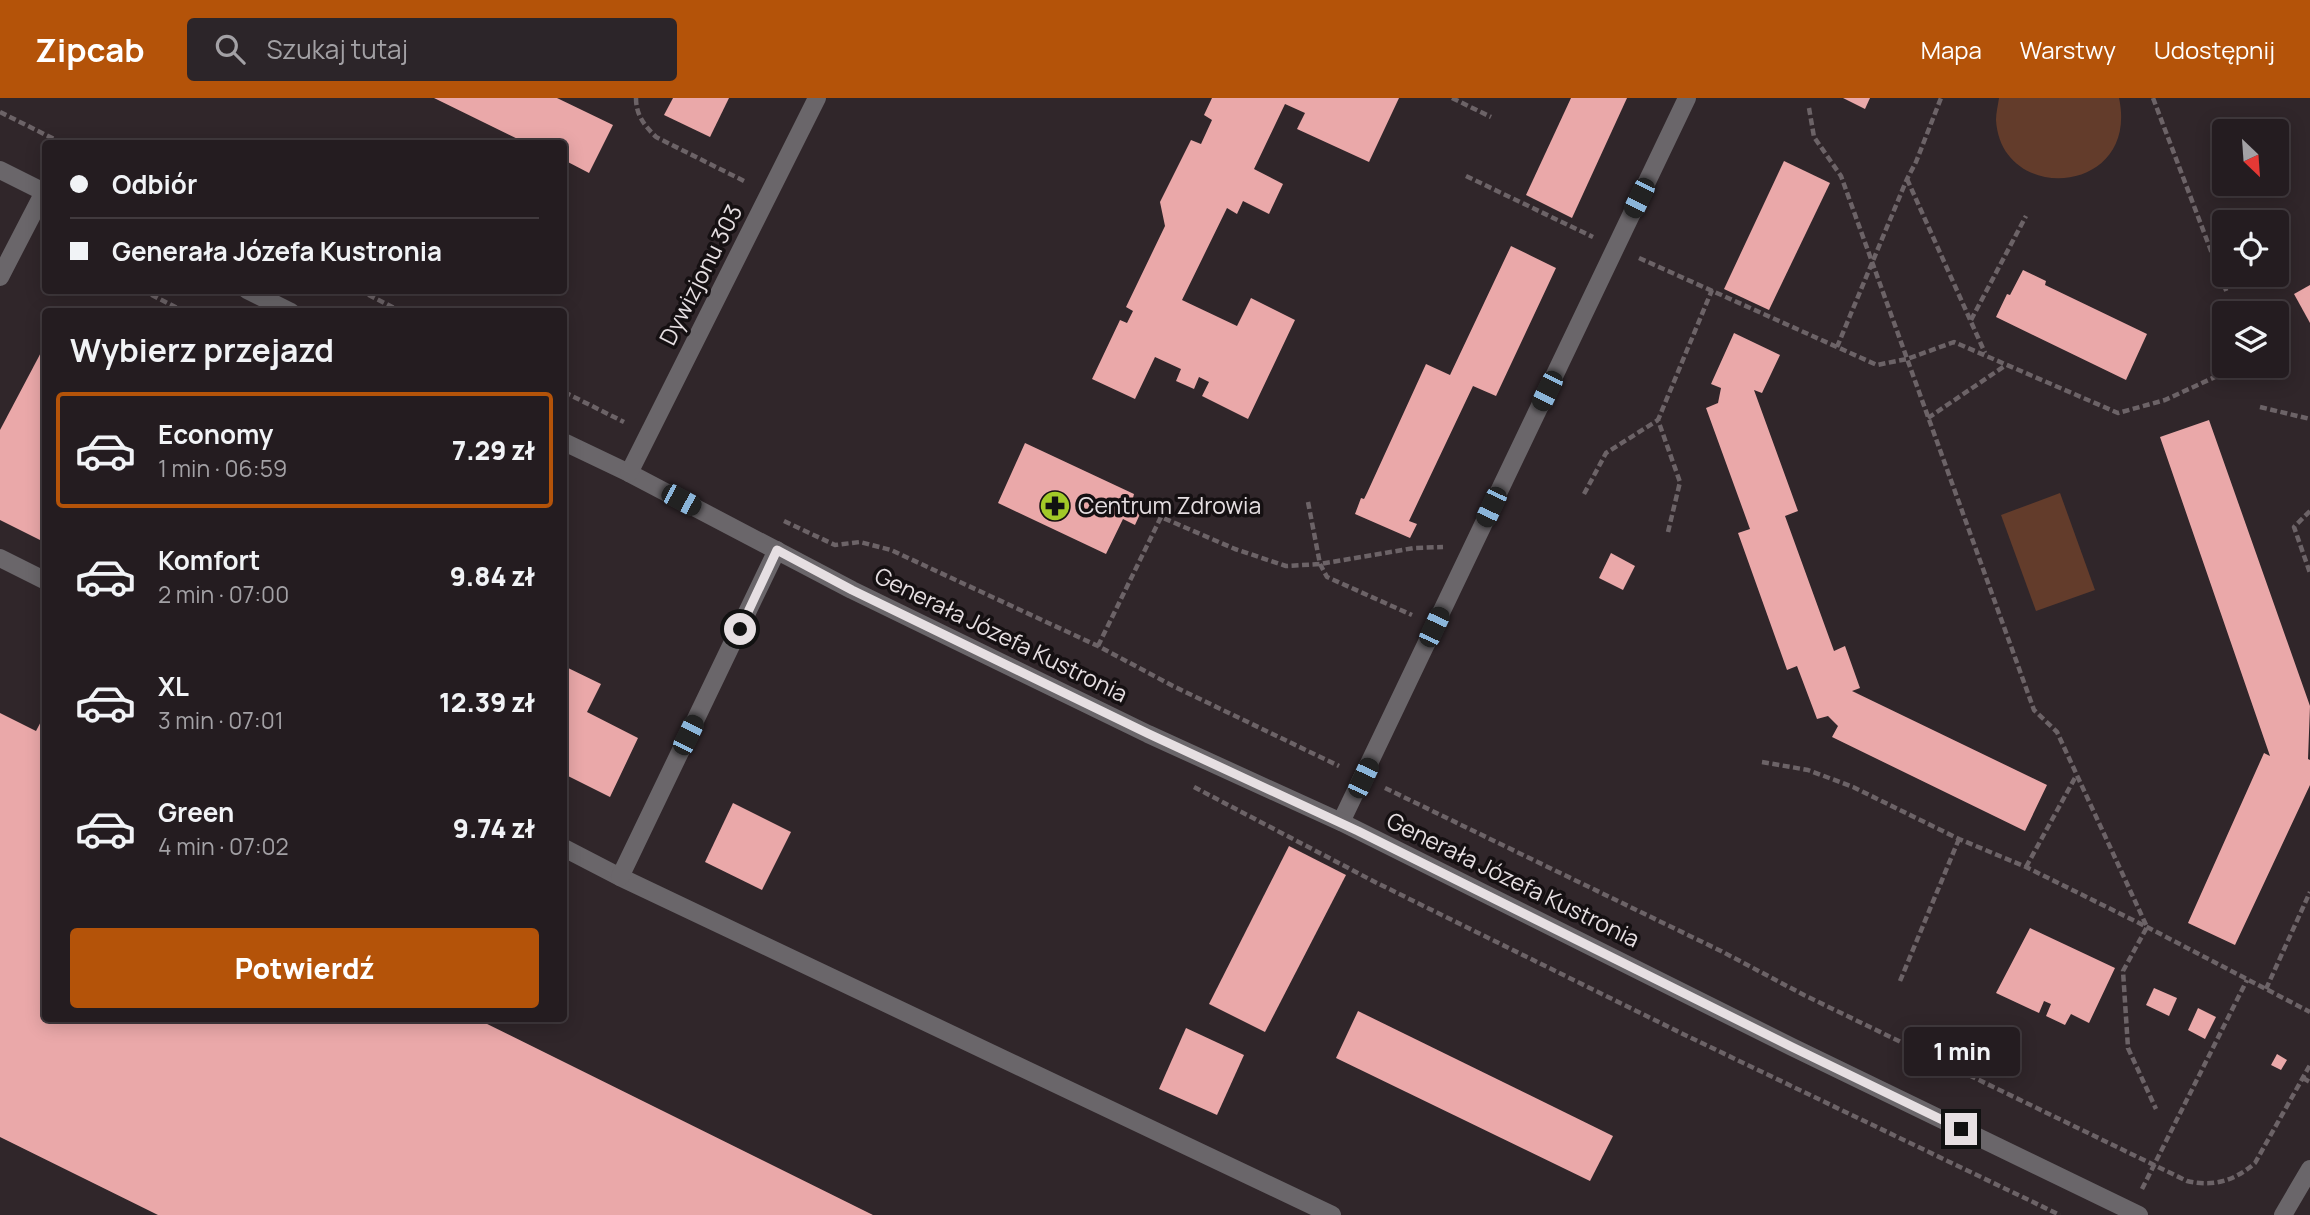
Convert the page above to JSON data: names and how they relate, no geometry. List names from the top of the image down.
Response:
{
  "streets": {
    "street": ["Dywizjonu 303", "Generała Józefa Kustronia"]
  },
  "crossings": [
    ["Dywizjonu 303", "Generała Józefa Kustronia"]
  ],
  "places": {
    "pharmacy": ["Centrum Zdrowia"]
  },
  "north": "bottom right",
  "page": {
    "header": "Zipcab",
    "search": "Szukaj tutaj",
    "nav": ["Mapa", "Warstwy", "Udostępnij"],
    "banner": ["Odbiór", "Generała Józefa Kustronia"],
    "heading": "Wybierz przejazd",
    "list": [
      {
        "name": "Economy",
        "note": "1 min · 06:59",
        "value": "7.29 zł"
      },
      {
        "name": "Komfort",
        "note": "2 min · 07:00",
        "value": "9.84 zł"
      },
      {
        "name": "XL",
        "note": "3 min · 07:01",
        "value": "12.39 zł"
      },
      {
        "name": "Green",
        "note": "4 min · 07:02",
        "value": "9.74 zł"
      }
    ],
    "buttons": "Potwierdź",
    "bubble": "1 min"
  }
}
